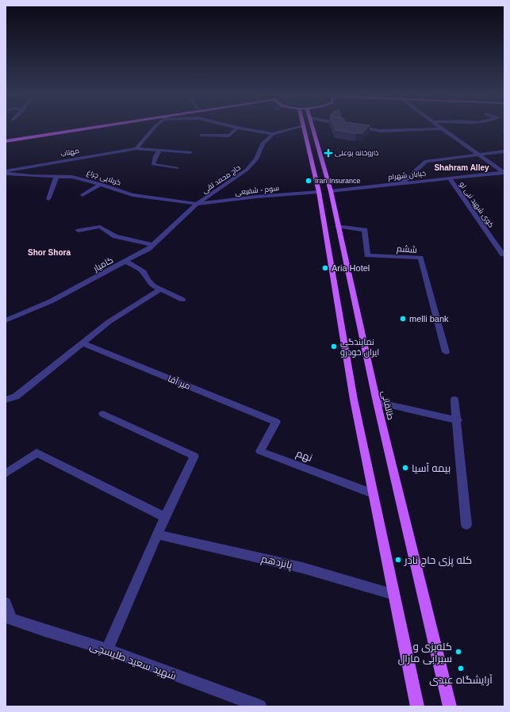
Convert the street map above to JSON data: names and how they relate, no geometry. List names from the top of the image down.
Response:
{
  "streets": {
    "main road": ["طالقانی"],
    "street": [
      "مهتاب",
      "خیابان شهرام",
      "کربلایی چراغ",
      "حاج محمد تقی",
      "سوم - شفیعی",
      "کوی شهید نبی لو",
      "ششم",
      "کامیار",
      "میر آقا",
      "نهم",
      "پانزدهم",
      "شهید سعید طلیسچی"
    ]
  },
  "crossings": [
    ["خیابان شهرام", "کوی شهید نبی لو"],
    ["خیابان شهرام", "طالقانی"],
    ["کربلایی چراغ", "حاج محمد تقی"],
    ["کربلایی چراغ", "سوم - شفیعی"],
    ["کربلایی چراغ", "کامیار"],
    ["حاج محمد تقی", "سوم - شفیعی"],
    ["حاج محمد تقی", "کامیار"],
    ["سوم - شفیعی", "کامیار"],
    ["ششم", "طالقانی"],
    ["میر آقا", "نهم"]
  ],
  "districts": ["Shahram Alley", "Shor Shora"],
  "places": {
    "health": ["ذاروخانه بوعلی"],
    "other": [
      "Iran Insurance",
      "Aria Hotel",
      "melli bank",
      "نمایندگی ایران خودرو",
      "بیمه آسیا",
      "کله پزى حاج نادر",
      "کله‌پزی و سیرابی مارال",
      "آرایشگاه عبدی"
    ]
  }
}
